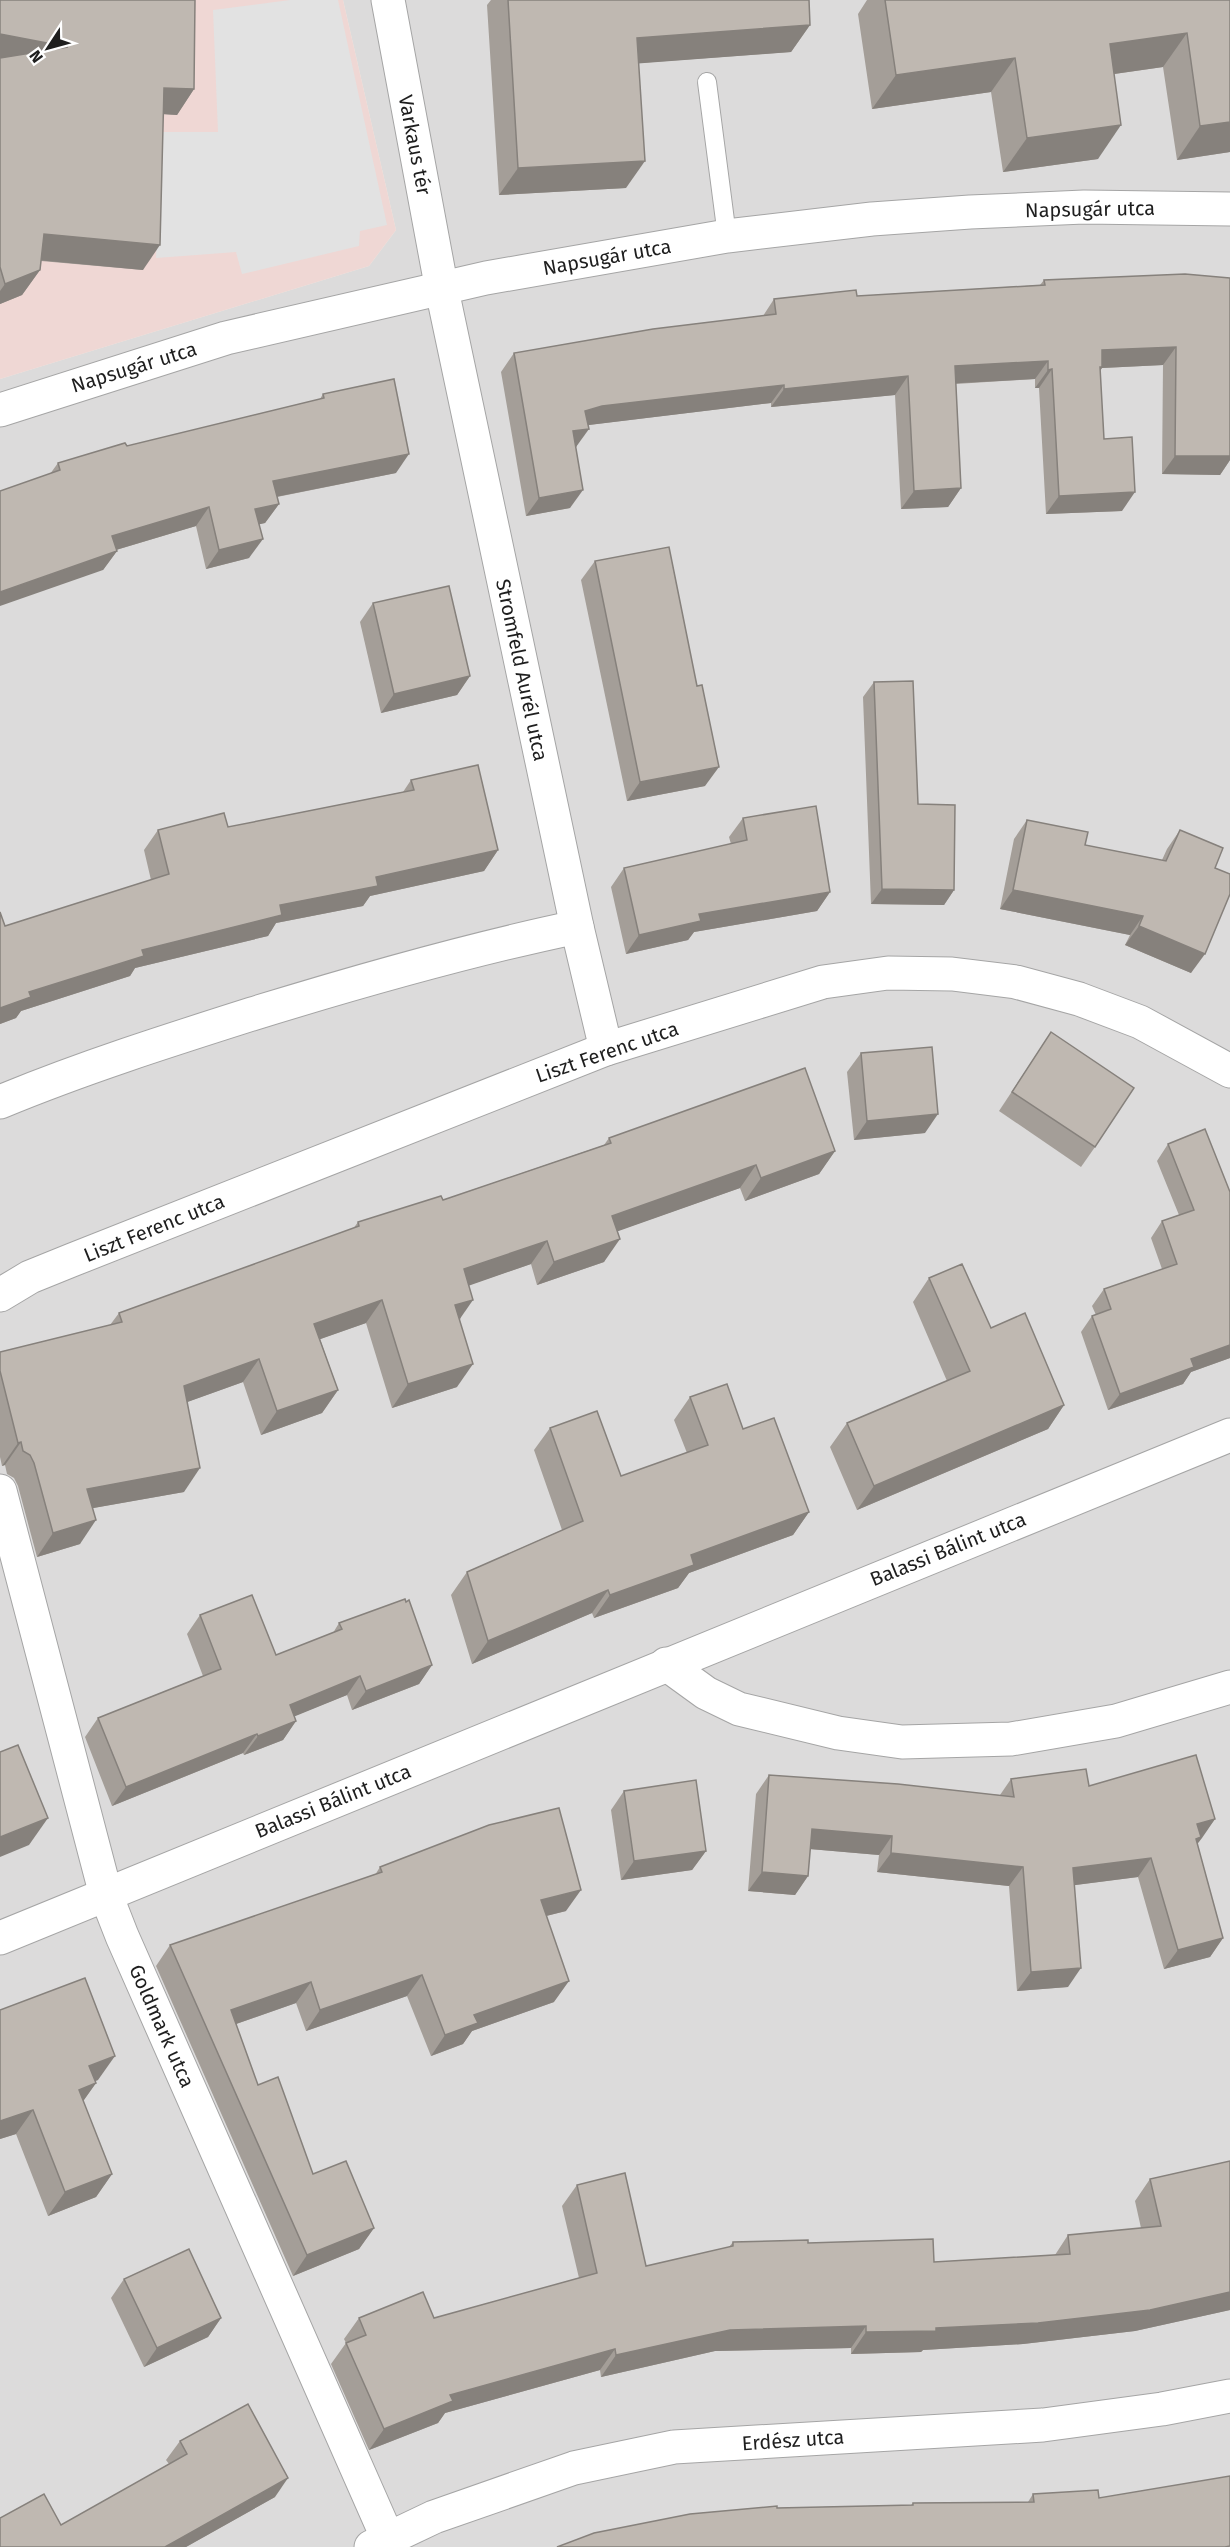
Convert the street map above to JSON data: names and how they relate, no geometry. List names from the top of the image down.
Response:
{
  "streets": {
    "street": [
      "Varkaus tér",
      "Napsugár utca",
      "Stromfeld Aurél utca",
      "Liszt Ferenc utca",
      "Balassi Bálint utca",
      "Goldmark utca",
      "Erdész utca"
    ]
  },
  "crossings": [
    ["Varkaus tér", "Napsugár utca"],
    ["Varkaus tér", "Stromfeld Aurél utca"],
    ["Napsugár utca", "Stromfeld Aurél utca"],
    ["Stromfeld Aurél utca", "Liszt Ferenc utca"],
    ["Balassi Bálint utca", "Goldmark utca"],
    ["Goldmark utca", "Erdész utca"]
  ],
  "north": "bottom left"
}
